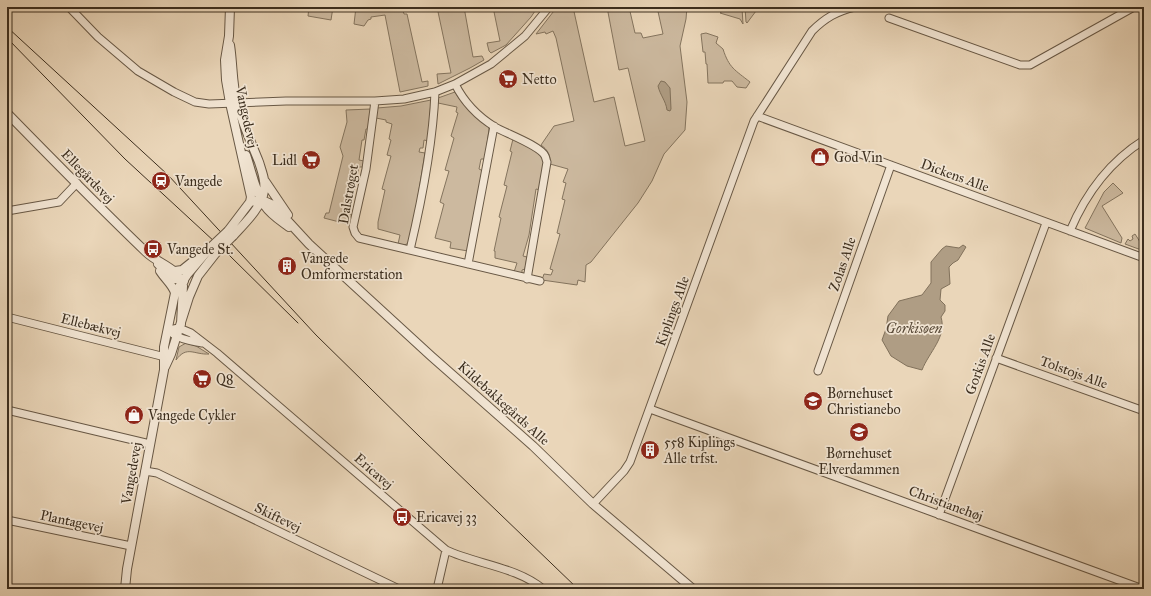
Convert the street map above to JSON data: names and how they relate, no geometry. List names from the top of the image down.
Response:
{
  "streets": {
    "street": [
      "Vangedevej",
      "Dickens Alle",
      "Ellegårdsvej",
      "Dalstrøget",
      "Zolas Alle",
      "Kiplings Alle",
      "Ellebækvej",
      "Gorkis Alle",
      "Tolstojs Alle",
      "Kildebakkegårds Alle",
      "Ericavej",
      "Christianehøj",
      "Skiftevej",
      "Plantagevej"
    ]
  },
  "crossings": [
    ["Vangedevej", "Ellegårdsvej"],
    ["Vangedevej", "Ellebækvej"],
    ["Vangedevej", "Ericavej"],
    ["Vangedevej", "Skiftevej"],
    ["Vangedevej", "Plantagevej"],
    ["Dickens Alle", "Zolas Alle"],
    ["Dickens Alle", "Kiplings Alle"],
    ["Dickens Alle", "Gorkis Alle"],
    ["Kiplings Alle", "Kildebakkegårds Alle"],
    ["Kiplings Alle", "Christianehøj"],
    ["Gorkis Alle", "Tolstojs Alle"],
    ["Gorkis Alle", "Christianehøj"]
  ],
  "water": ["Gorkisøen"],
  "places": {
    "supermarket": ["Netto", "Lidl", "Q8"],
    "shop": ["God Vin", "Vangede Cykler"],
    "station": ["Vangede"],
    "bus stop": ["Vangede St.", "Ericavej 33"],
    "building": ["Vangede Omformerstation", "558 Kiplings Alle trfst."],
    "school or university": ["Børnehuset Christianebo", "Børnehuset Elverdammen"]
  }
}
